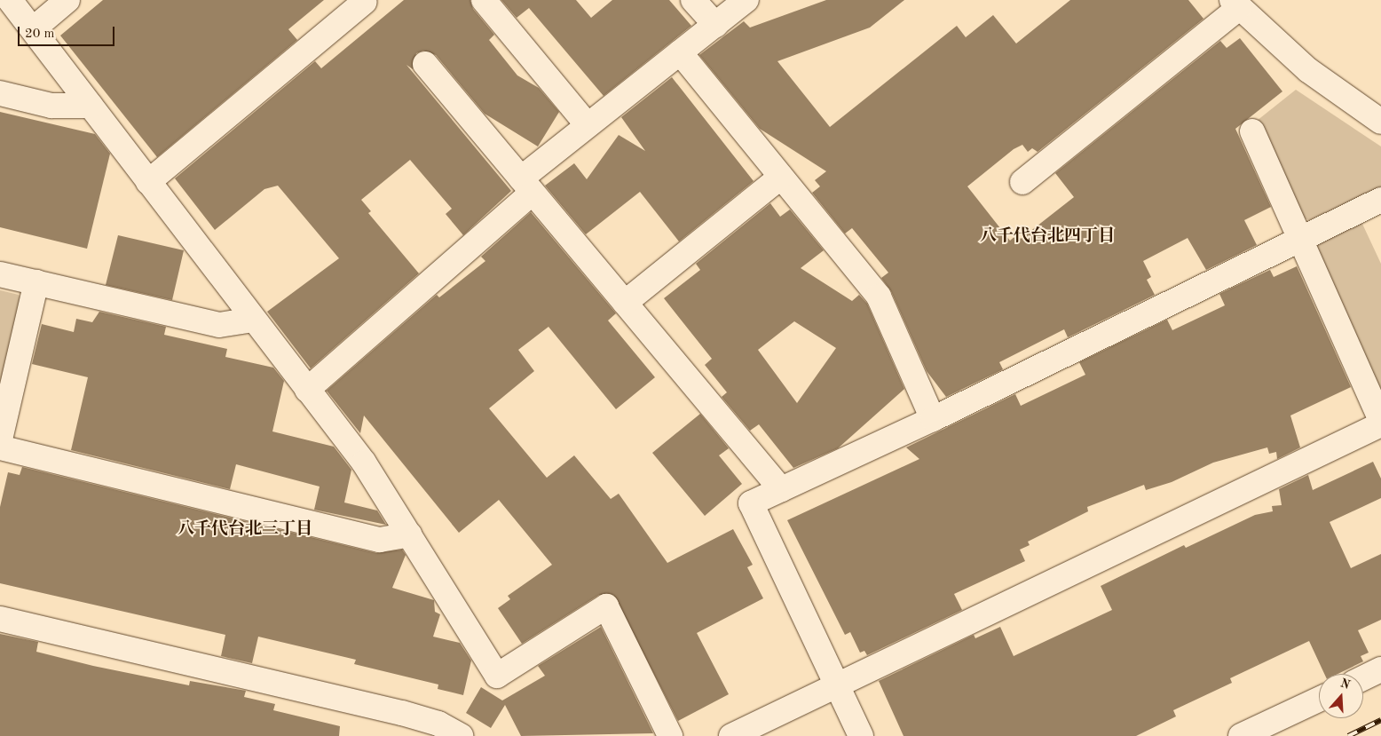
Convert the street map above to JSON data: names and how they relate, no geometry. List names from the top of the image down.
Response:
{
  "districts": ["八千代台北四丁目", "八千代台北三丁目"],
  "scale_bar": "20 m",
  "north": "top"
}
